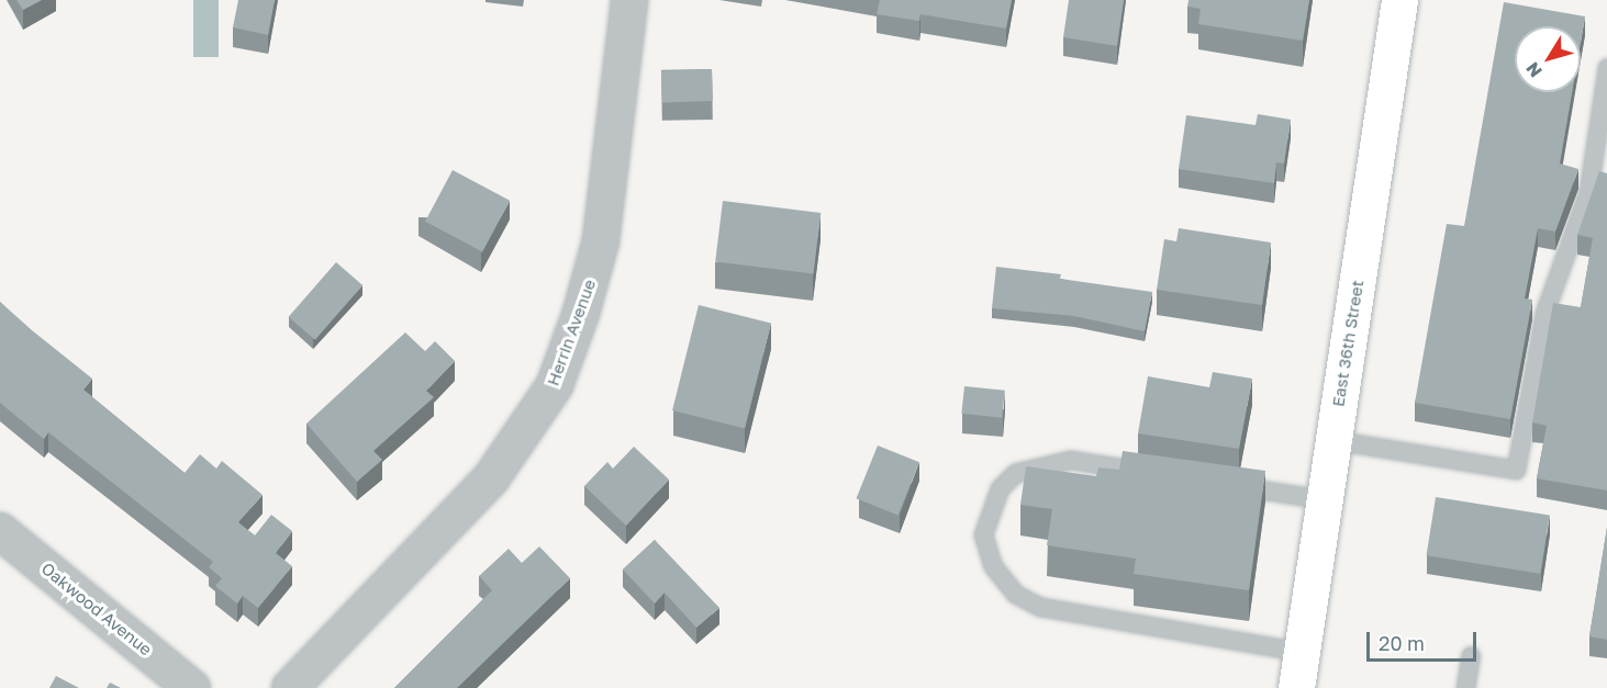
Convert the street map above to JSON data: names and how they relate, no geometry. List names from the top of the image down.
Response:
{
  "streets": {
    "street": ["Herrin Avenue", "East 36th Street", "Oakwood Avenue"]
  },
  "scale_bar": "20 m",
  "north": "bottom left"
}
